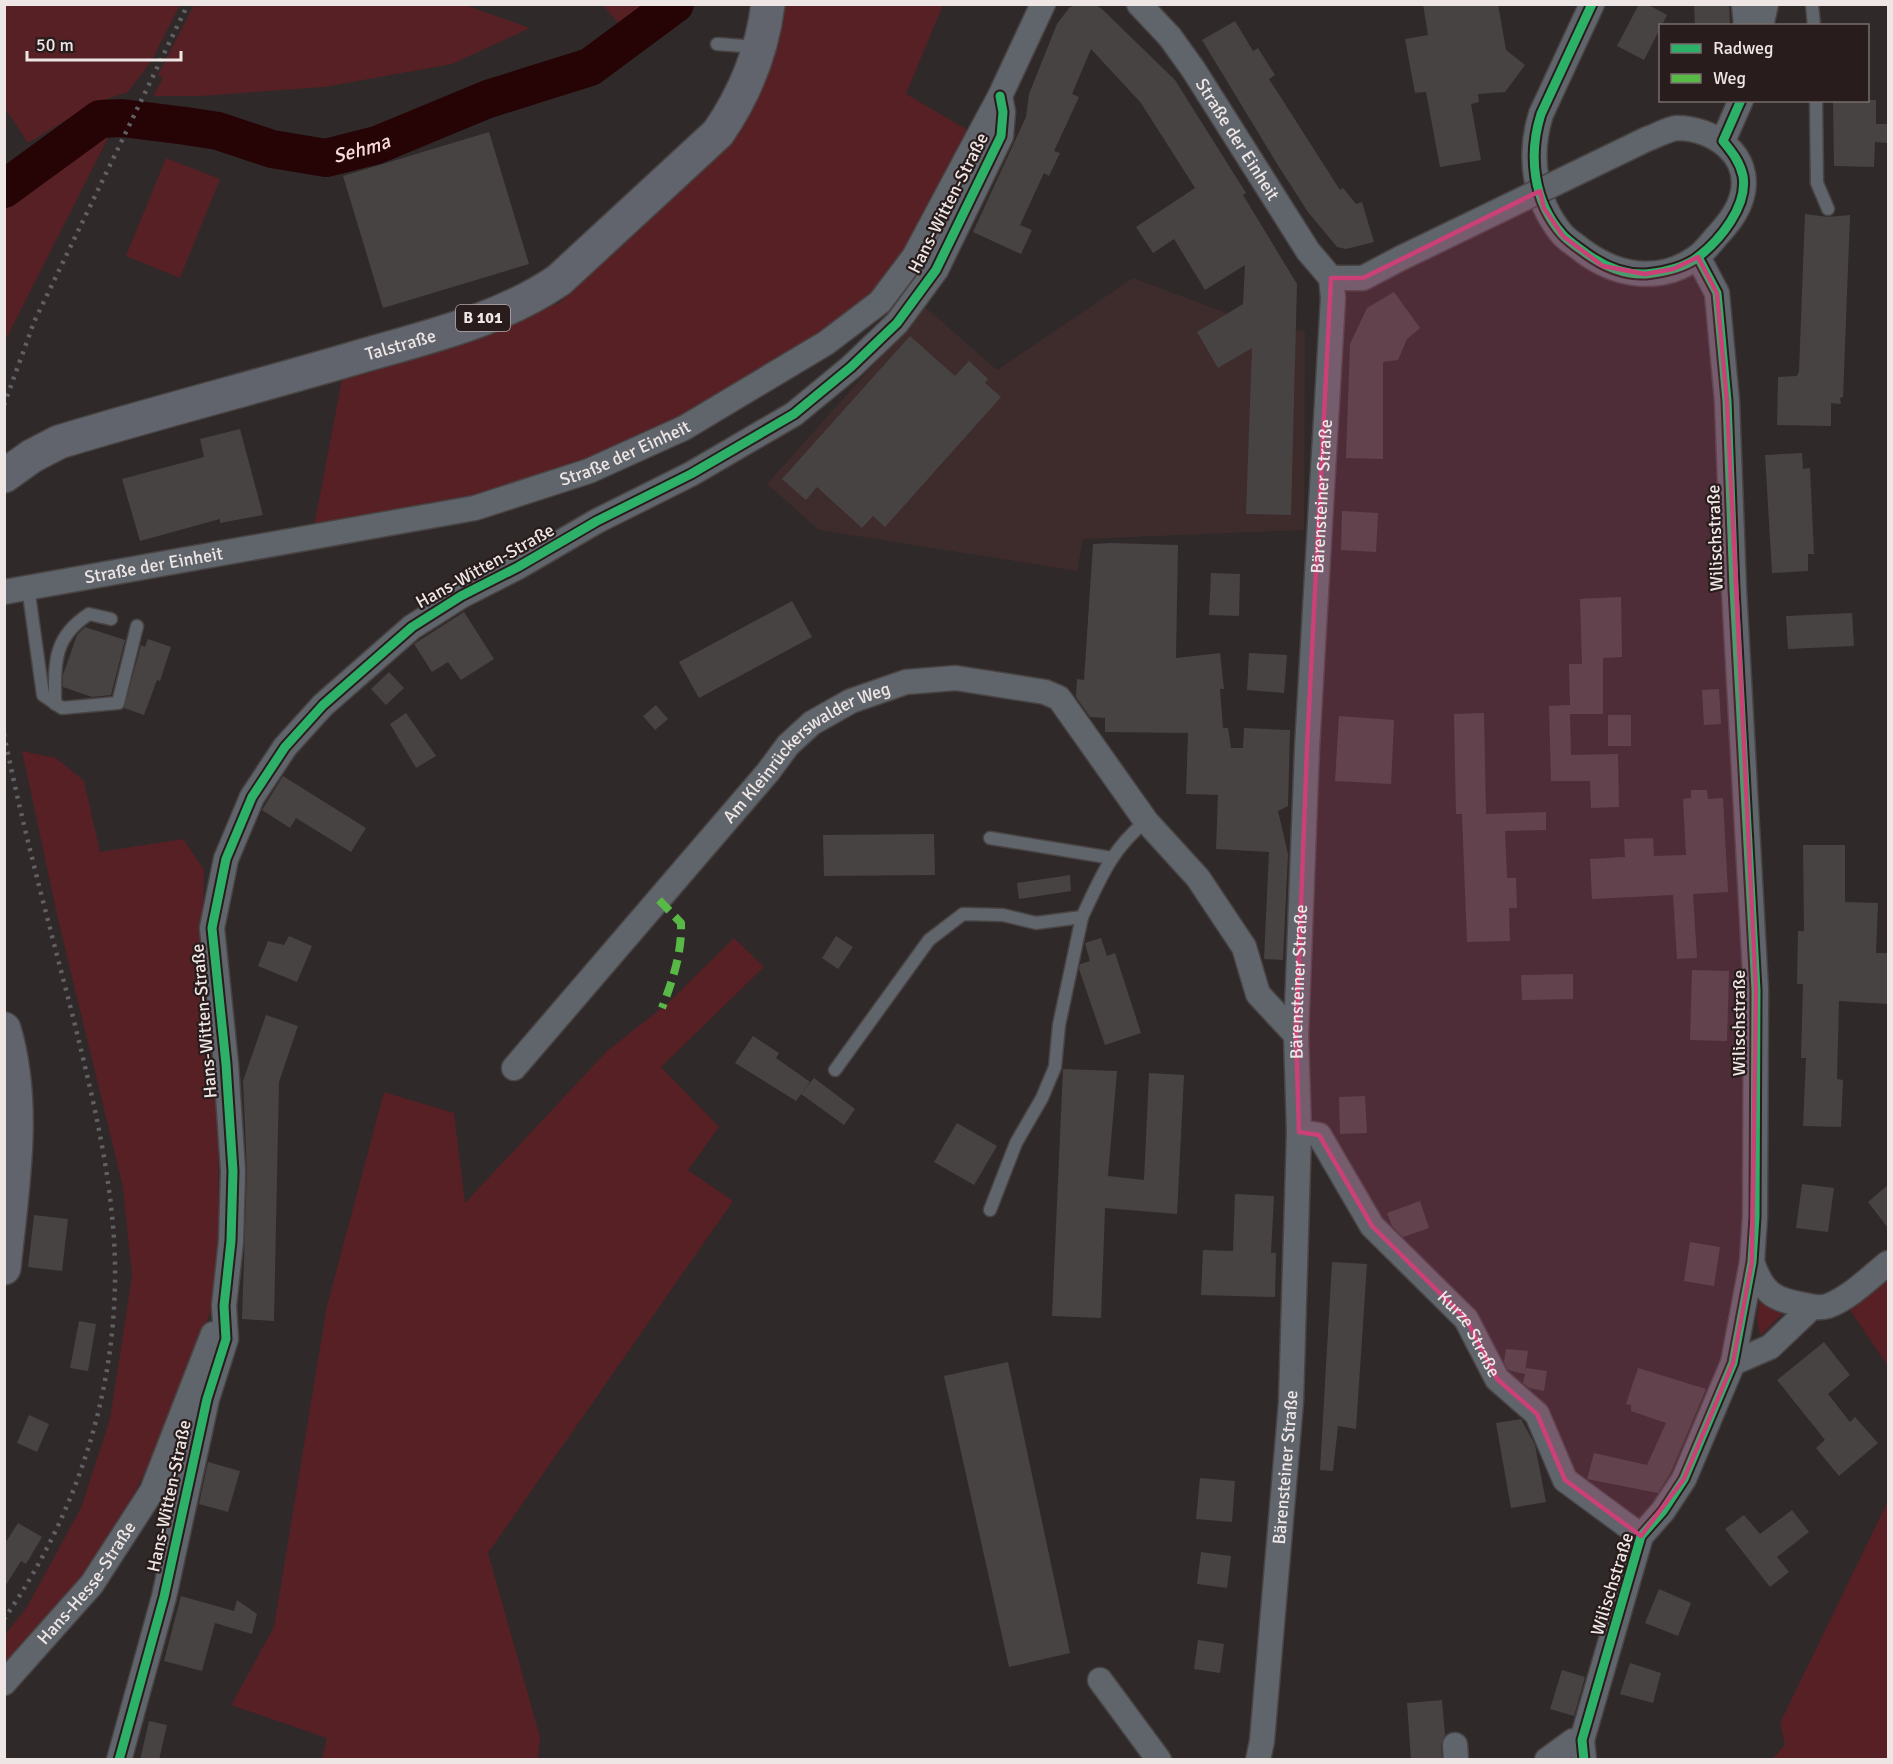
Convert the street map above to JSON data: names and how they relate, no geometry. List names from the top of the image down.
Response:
{
  "streets": {
    "main road": ["B 101", "Talstraße"],
    "street": [
      "Straße der Einheit",
      "Hans-Witten-Straße",
      "Bärensteiner Straße",
      "Wilischstraße",
      "Am Kleinrückerswalder Weg",
      "Kurze Straße",
      "Hans-Hesse-Straße"
    ]
  },
  "crossings": [
    ["Straße der Einheit", "Hans-Witten-Straße"],
    ["Straße der Einheit", "Bärensteiner Straße"],
    ["Hans-Witten-Straße", "Hans-Hesse-Straße"],
    ["Bärensteiner Straße", "Am Kleinrückerswalder Weg"],
    ["Bärensteiner Straße", "Kurze Straße"],
    ["Wilischstraße", "Kurze Straße"]
  ],
  "water": ["Sehma"],
  "legend": ["Radweg", "Weg"],
  "scale_bar": "50 m"
}
